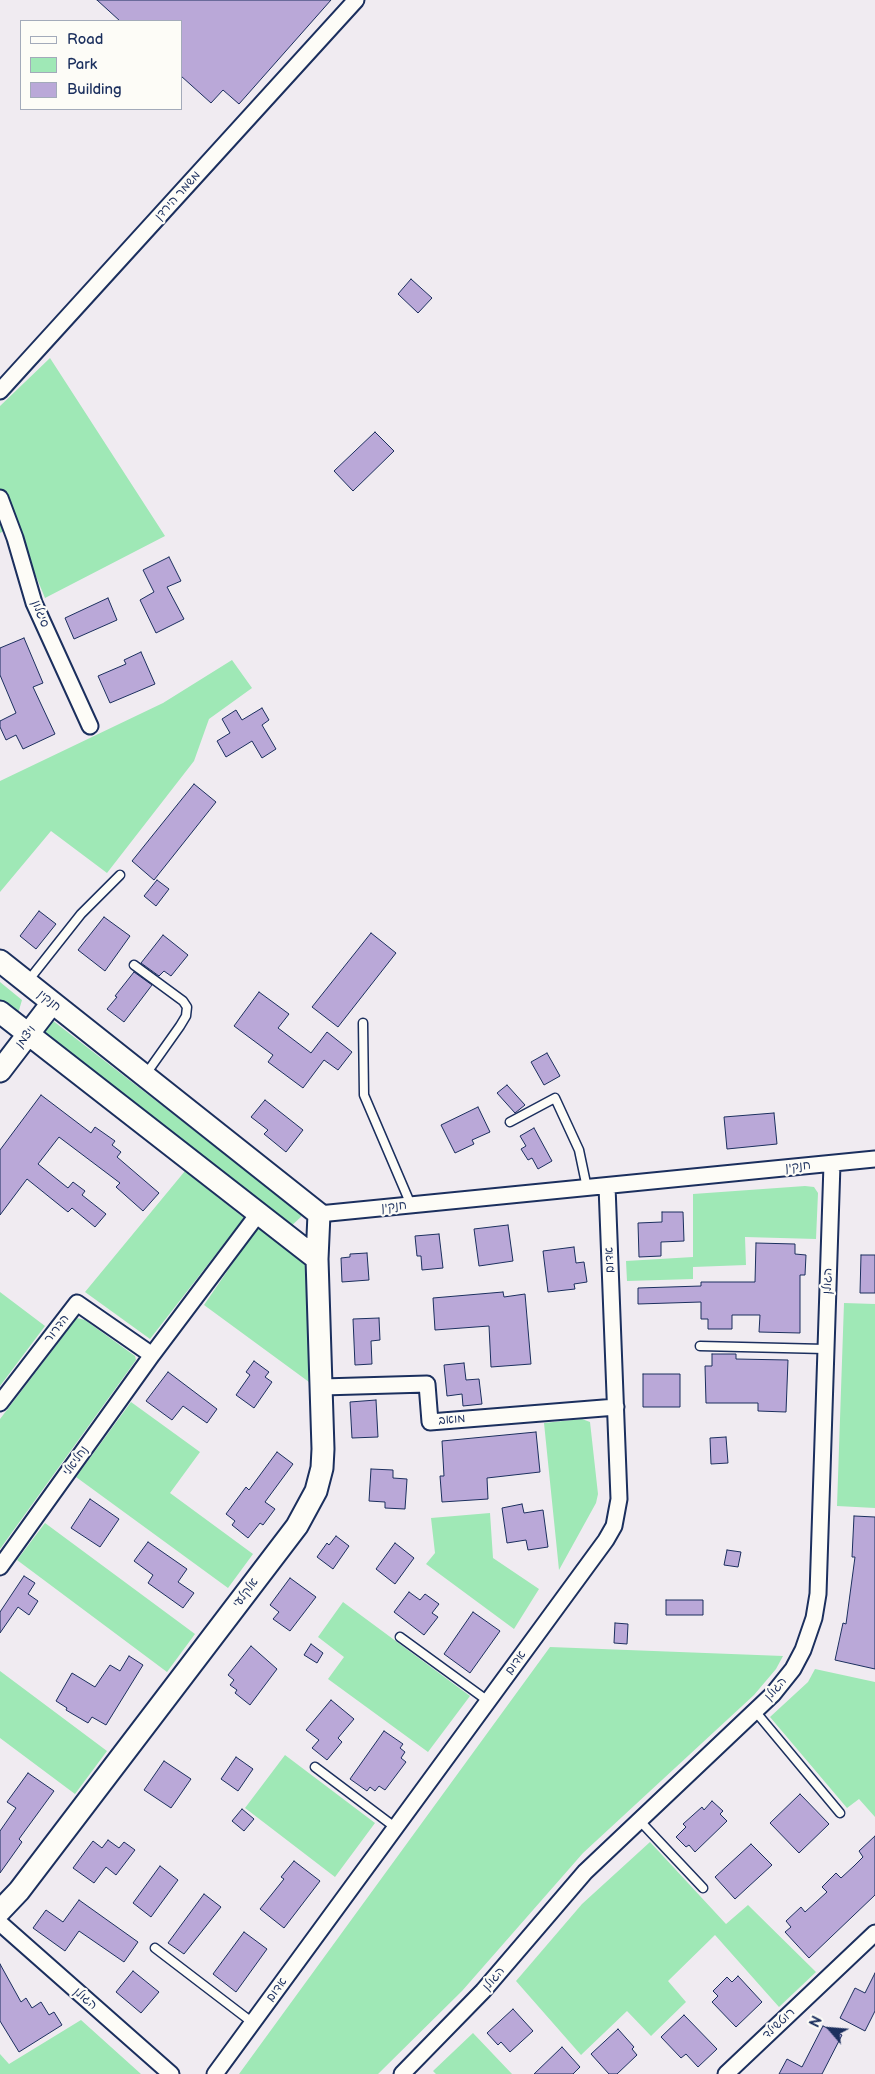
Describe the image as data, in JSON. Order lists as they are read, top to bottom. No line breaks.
{"streets":{"street":["משמר הירדן","סיגלון","חנקין","ויצמן","אדום","הגולן","הדרור","מואב","נחליאלי","אלקלעי","רוטשילד"]},"crossings":[["חנקין","ויצמן"],["חנקין","אדום"],["חנקין","הגולן"],["חנקין","אלקלעי"],["אדום","מואב"],["הדרור","נחליאלי"],["מואב","אלקלעי"]],"legend":["Road","Park","Building"],"north":"top left"}
